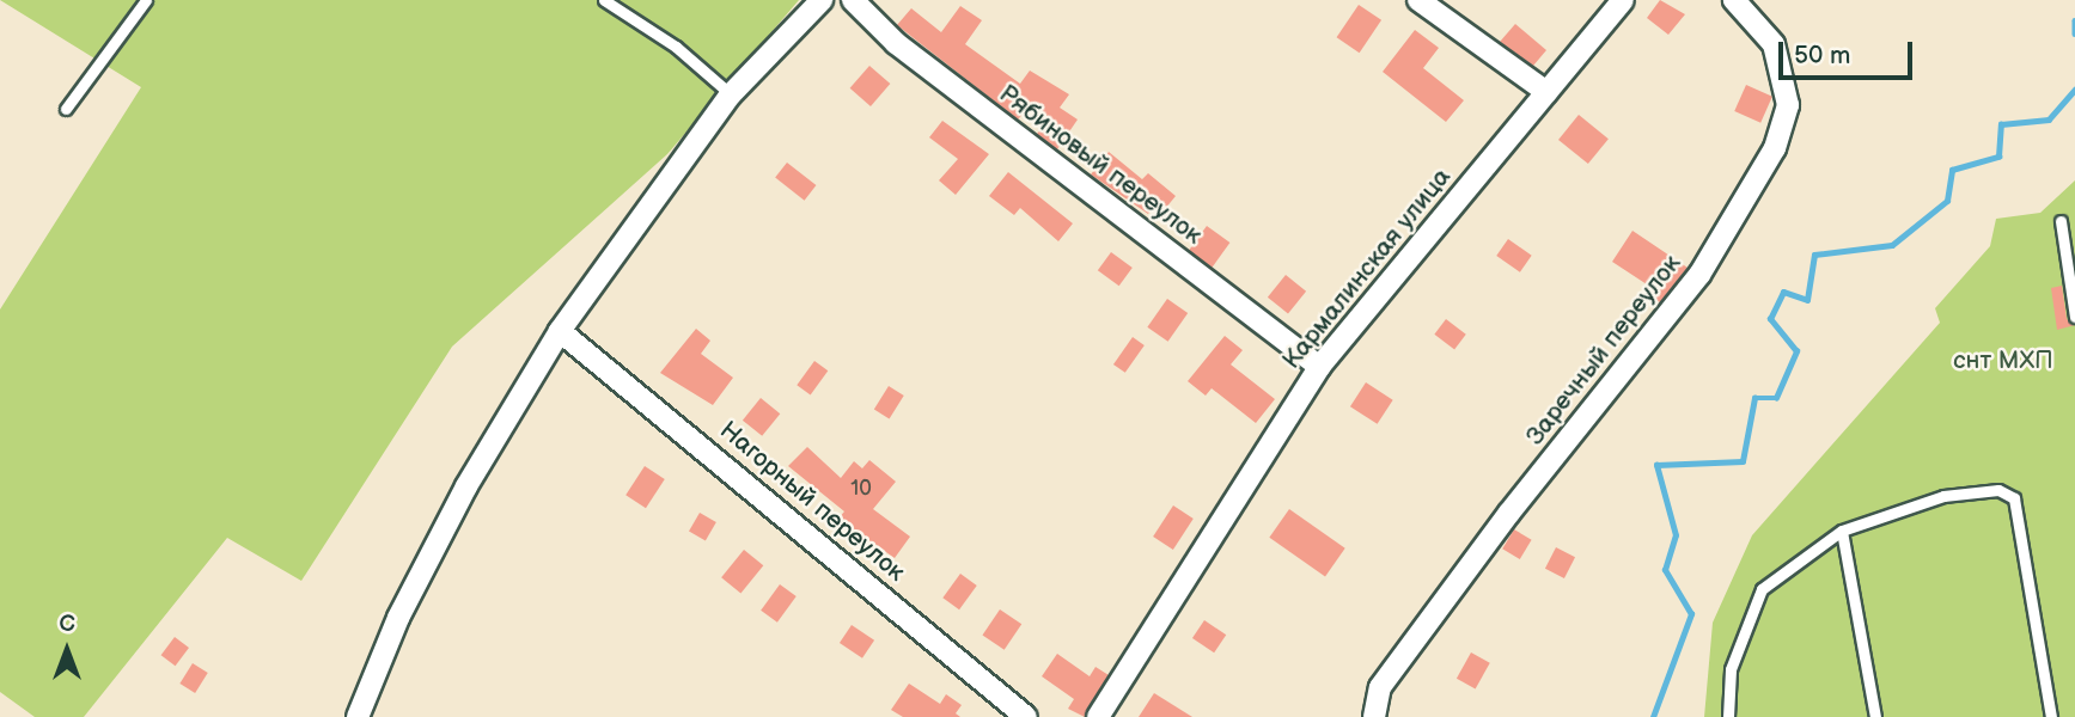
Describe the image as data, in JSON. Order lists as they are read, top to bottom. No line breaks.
{"streets":{"street":["Рябиновый переулок","Кармалинская улица","Заречный переулок","Нагорный переулок"]},"crossings":[["Рябиновый переулок","Кармалинская улица"]],"parks":["снт МХП"],"house_numbers":["10"],"scale_bar":"50 m","north":"top"}
